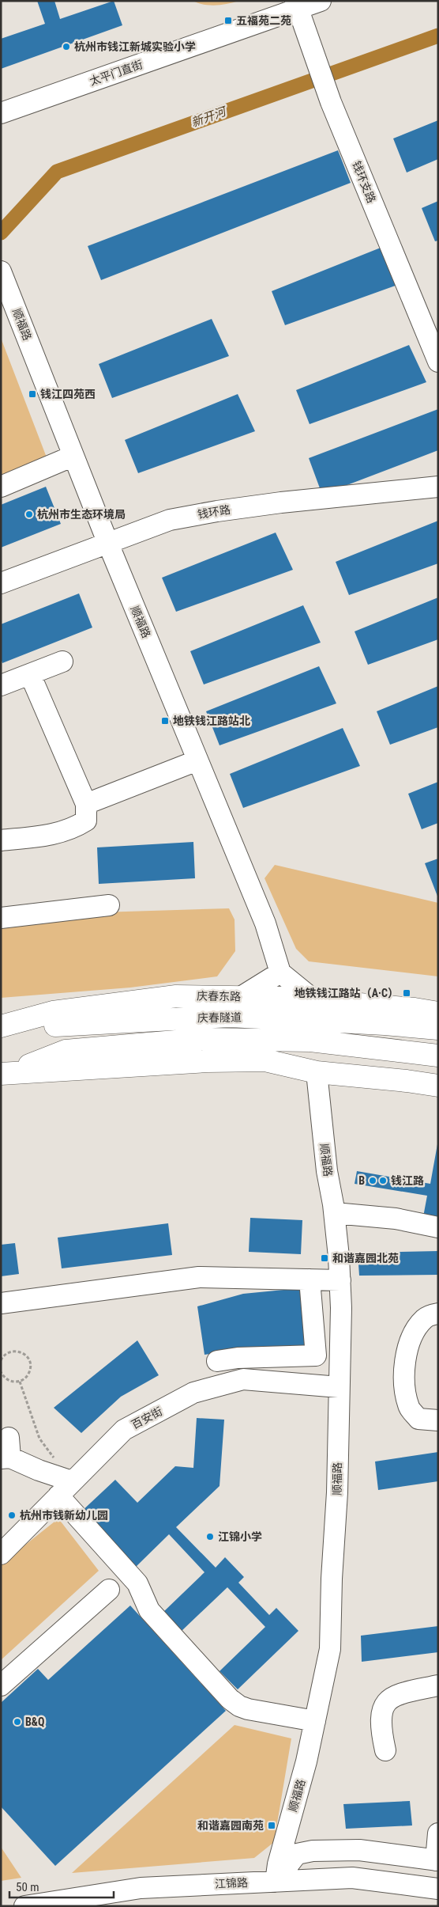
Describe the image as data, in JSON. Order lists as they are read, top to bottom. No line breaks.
{"streets":{"main road":["庆春东路","庆春隧道"],"street":["太平门直街","钱环支路","顺福路","钱环路","百安街","江锦路"]},"crossings":[["太平门直街","钱环支路"],["顺福路","钱环路"],["顺福路","百安街"],["顺福路","江锦路"]],"water":["新开河"],"places":{"transit":["五福苑二苑","钱江四苑西","地铁钱江路站北","地铁钱江路站（A·C）","和谐嘉园北苑","和谐嘉园南苑"],"other":["杭州市钱江新城实验小学","杭州市生态环境局","B","钱江路","杭州市钱新幼儿园","江锦小学","B&Q"]},"scale_bar":"50 m"}
